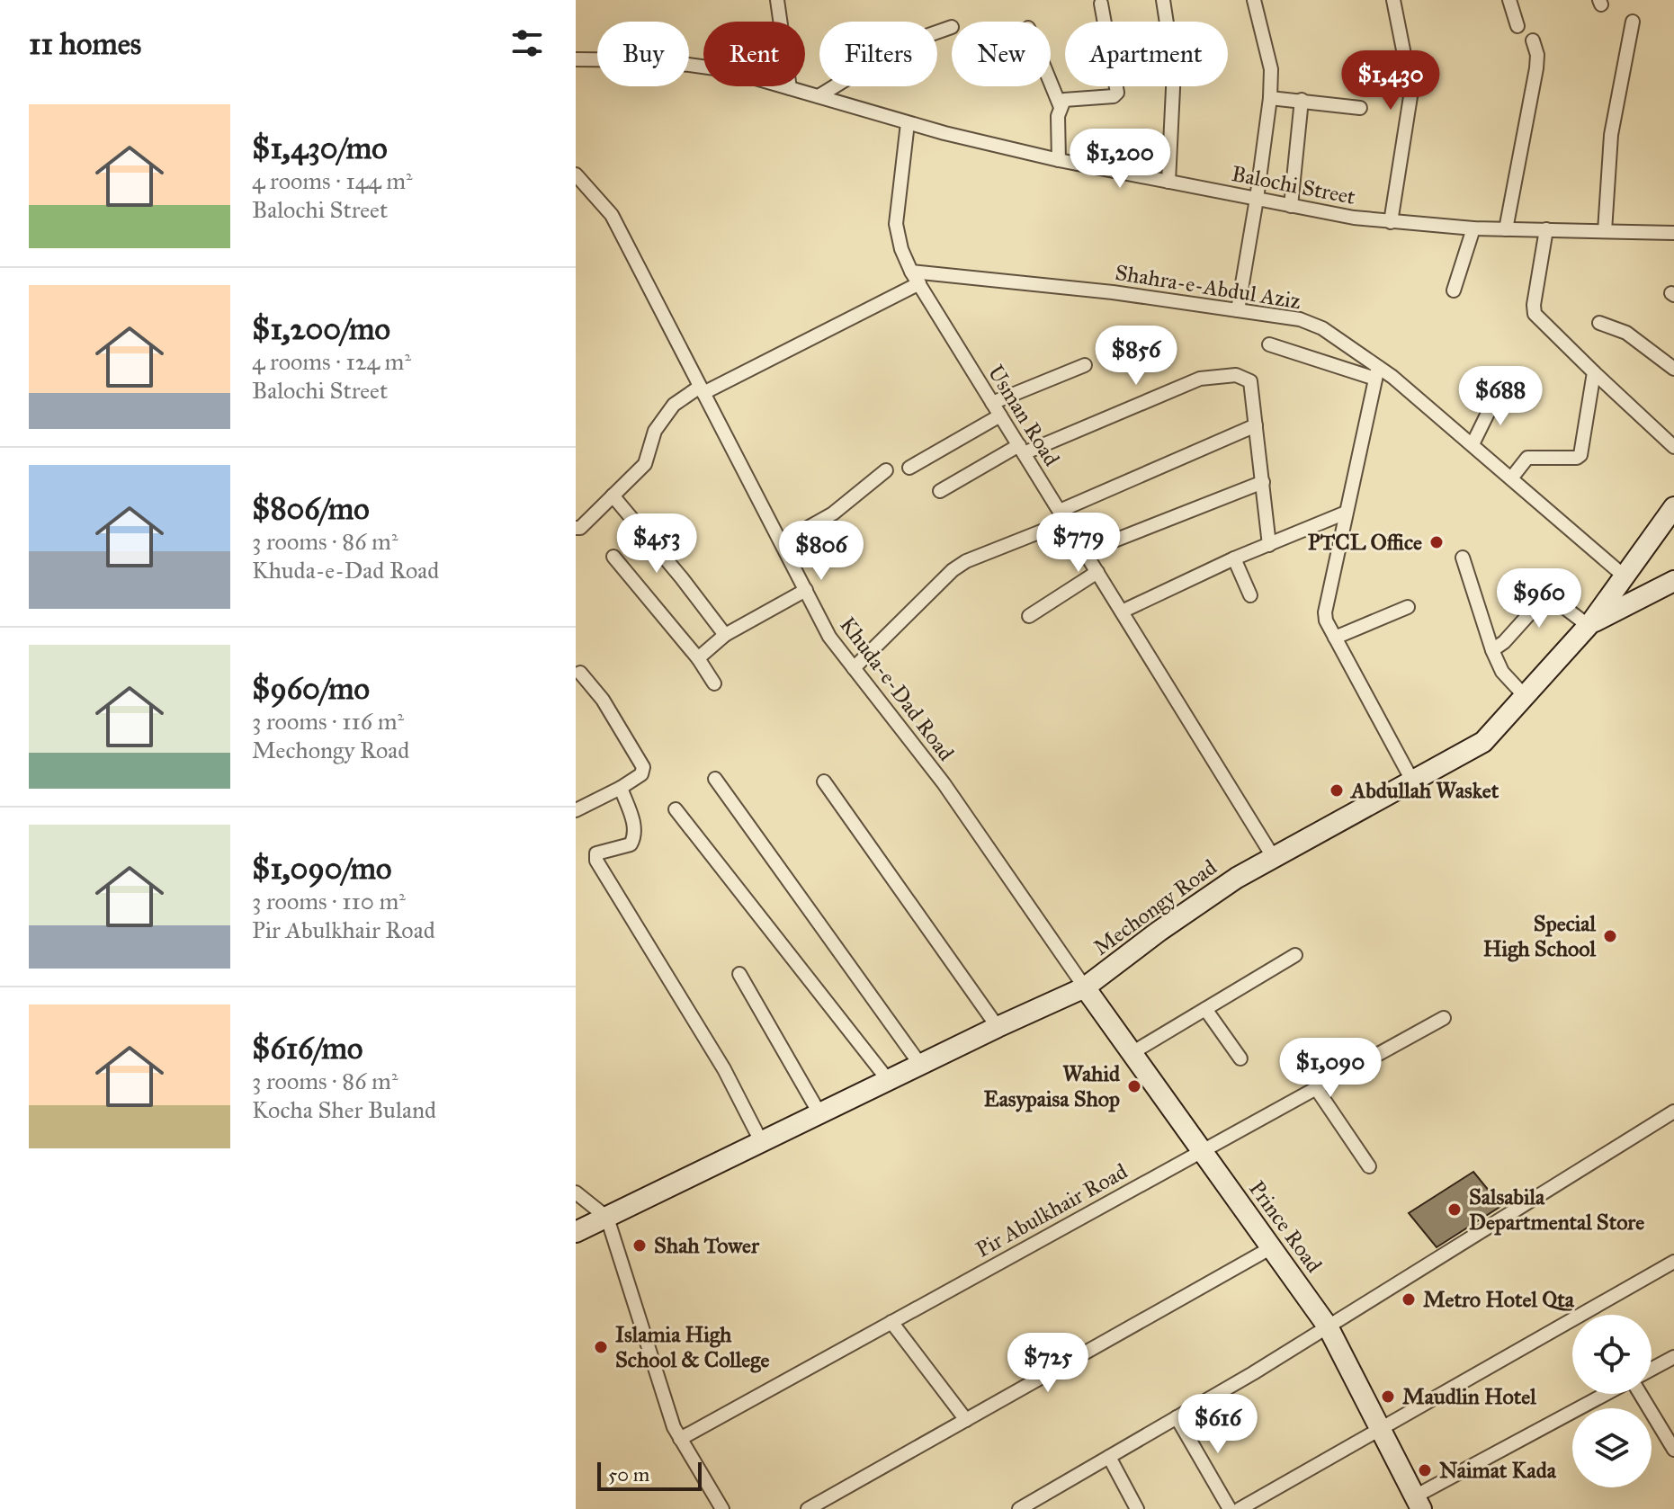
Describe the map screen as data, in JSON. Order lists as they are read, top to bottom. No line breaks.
{"streets":{"street":["Balochi Street","Shahra-e-Abdul Aziz","Usman Road","Khuda-e-Dad Road","Mechongy Road","Pir Abulkhair Road","Prince Road"]},"crossings":[["Balochi Street","Usman Road"],["Shahra-e-Abdul Aziz","Usman Road"],["Shahra-e-Abdul Aziz","Mechongy Road"],["Usman Road","Mechongy Road"],["Khuda-e-Dad Road","Mechongy Road"],["Khuda-e-Dad Road","Prince Road"],["Mechongy Road","Prince Road"],["Pir Abulkhair Road","Prince Road"]],"places":["PTCL Office","Abdullah Wasket","Special High School","Wahid Easypaisa Shop","Salsabila Departmental Store","Shah Tower","Metro Hotel Qta","Islamia High School & College","Maudlin Hotel","Naimat Kada"],"scale_bar":"50 m","page":{"heading":"11 homes","chip":["Buy","Rent","Filters","New","Apartment"],"price":["$1,430","$1,200","$856","$688","$779","$453","$806","$960","$1,090","$725","$616"],"list":[{"name":"$1,430/mo","note":"4 rooms · 144 m² · Balochi Street"},{"name":"$1,200/mo","note":"4 rooms · 124 m² · Balochi Street"},{"name":"$806/mo","note":"3 rooms · 86 m² · Khuda-e-Dad Road"},{"name":"$960/mo","note":"3 rooms · 116 m² · Mechongy Road"},{"name":"$1,090/mo","note":"3 rooms · 110 m² · Pir Abulkhair Road"},{"name":"$616/mo","note":"3 rooms · 86 m² · Kocha Sher Buland"}],"scale":"50 m"}}
